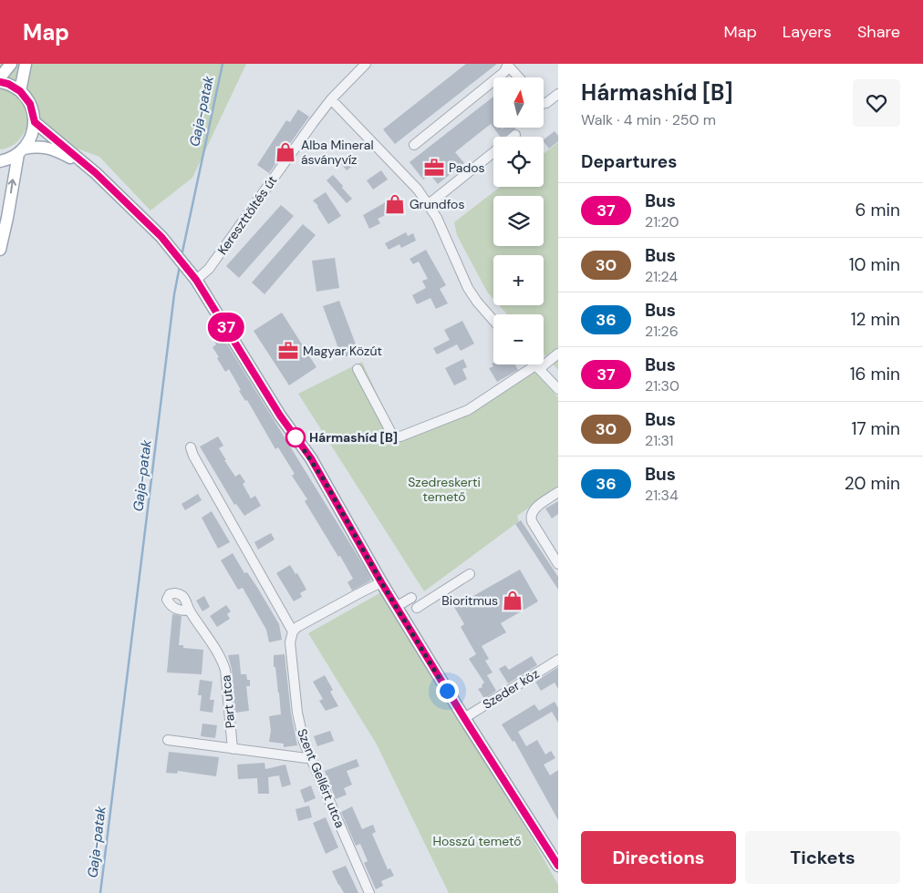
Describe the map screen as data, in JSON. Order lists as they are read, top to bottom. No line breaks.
{"streets":{"street":["Kereszttöltés út","Szeder köz","Part utca","Szent Gellért utca"]},"crossings":[["Part utca","Szent Gellért utca"]],"water":["Gaja-patak"],"parks":["Szedreskerti temető","Hosszú temető"],"places":{"shop":["Alba Mineral ásványvíz","Grundfos","Bioritmus"],"office":["Pados","Magyar Közút"],"other":["Hármashíd [B]"]},"lines":["bus line 37"],"north":"top","page":{"header":"Map","nav":["Map","Layers","Share"],"on_map":"37","heading":[["Hármashíd [B]","Walk · 4 min · 250 m"],"Departures"],"map_buttons":["+","−"],"list":[{"mark":"37","name":"Bus","note":"21:20","value":"6 min"},{"mark":"30","name":"Bus","note":"21:24","value":"10 min"},{"mark":"36","name":"Bus","note":"21:26","value":"12 min"},{"mark":"37","name":"Bus","note":"21:30","value":"16 min"},{"mark":"30","name":"Bus","note":"21:31","value":"17 min"},{"mark":"36","name":"Bus","note":"21:34","value":"20 min"}],"buttons":["Directions","Tickets"]}}
